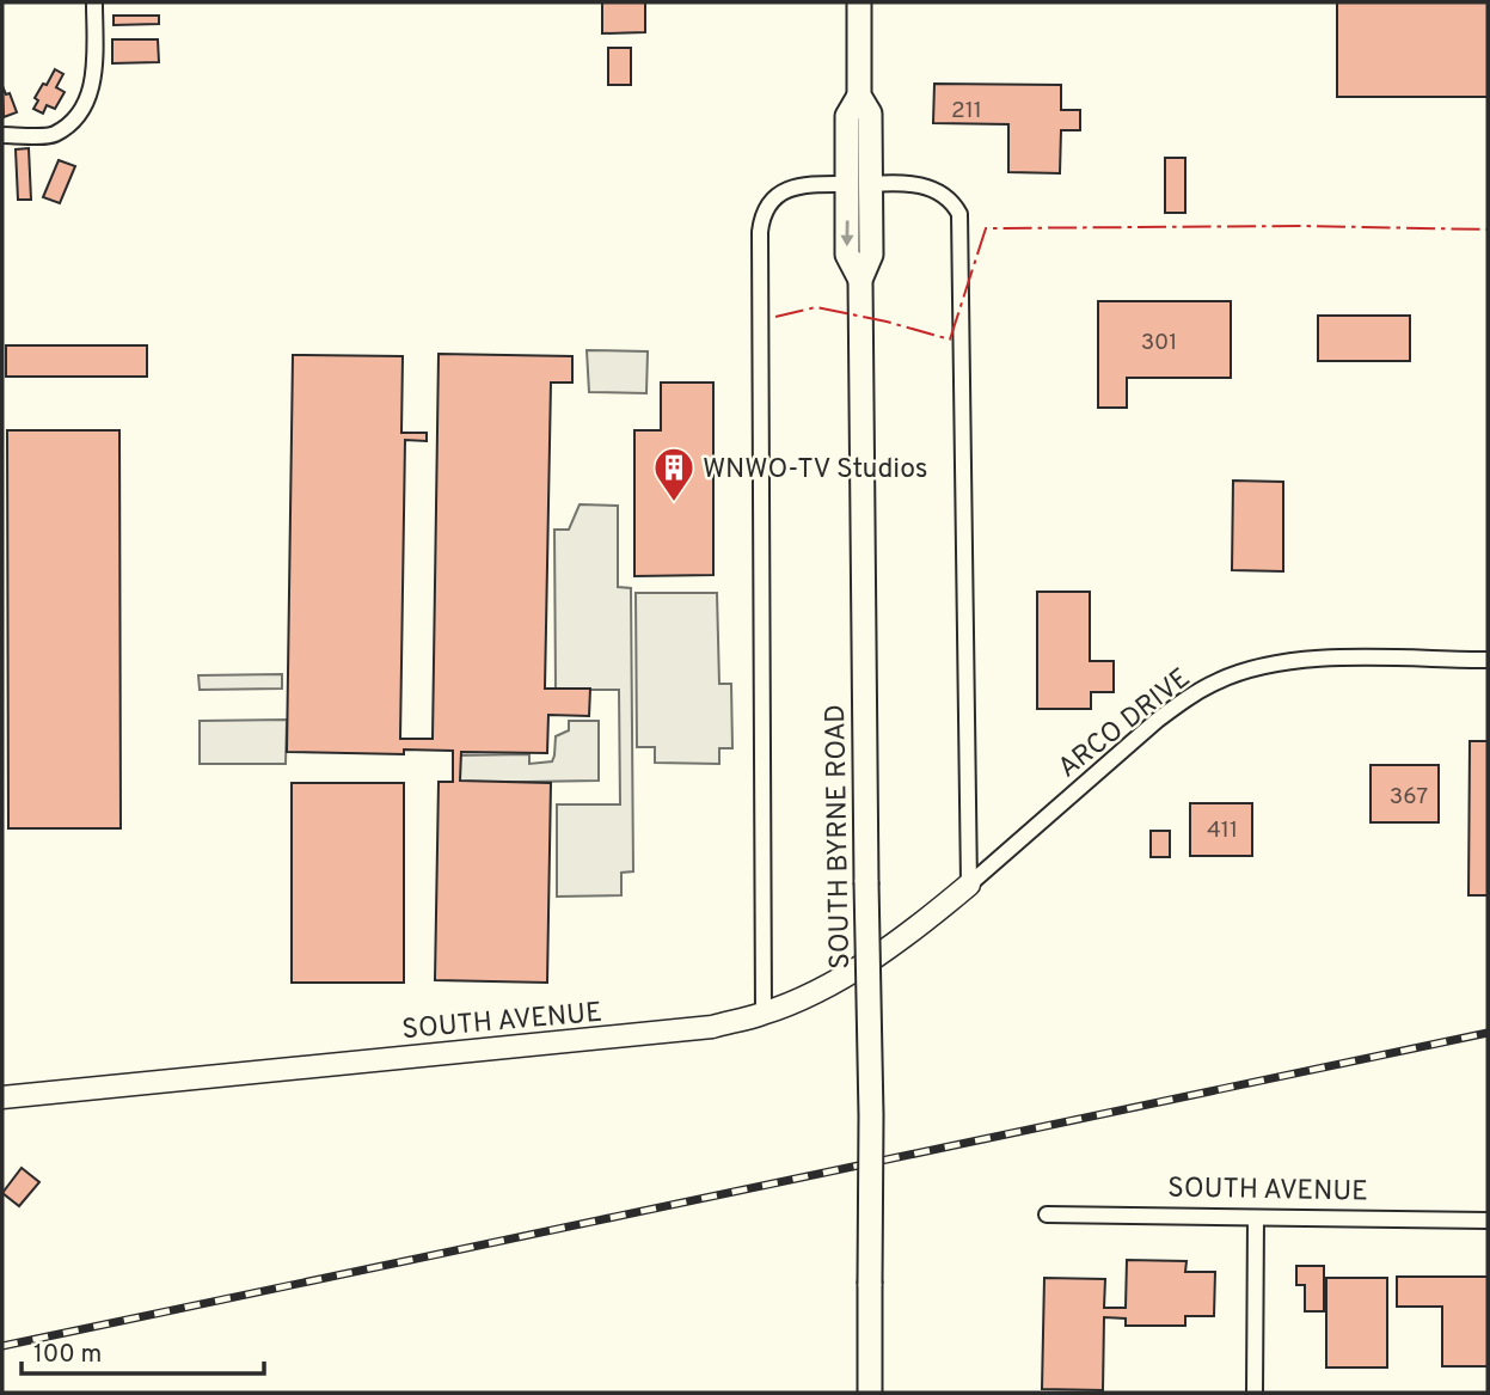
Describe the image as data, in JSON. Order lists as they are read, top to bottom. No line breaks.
{"streets":{"main road":["SOUTH BYRNE ROAD"],"street":["ARCO DRIVE","SOUTH AVENUE"]},"crossings":[["ARCO DRIVE","SOUTH AVENUE"]],"places":{"building":["WNWO-TV Studios"]},"house_numbers":["211","301","367","411"],"scale_bar":"100 m"}
